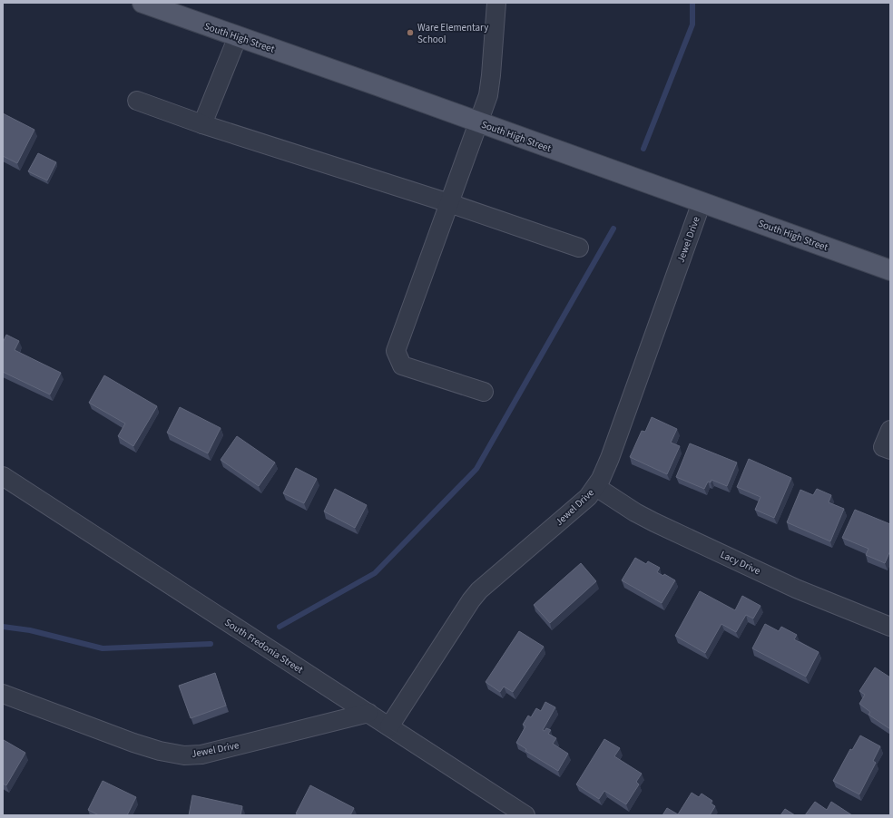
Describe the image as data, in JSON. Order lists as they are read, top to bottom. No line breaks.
{"streets":{"main road":["South High Street"],"street":["Jewel Drive","Lacy Drive","South Fredonia Street"]},"crossings":[["South High Street","Jewel Drive"],["Jewel Drive","Lacy Drive"],["Jewel Drive","South Fredonia Street"]],"places":["Ware Elementary School"]}
